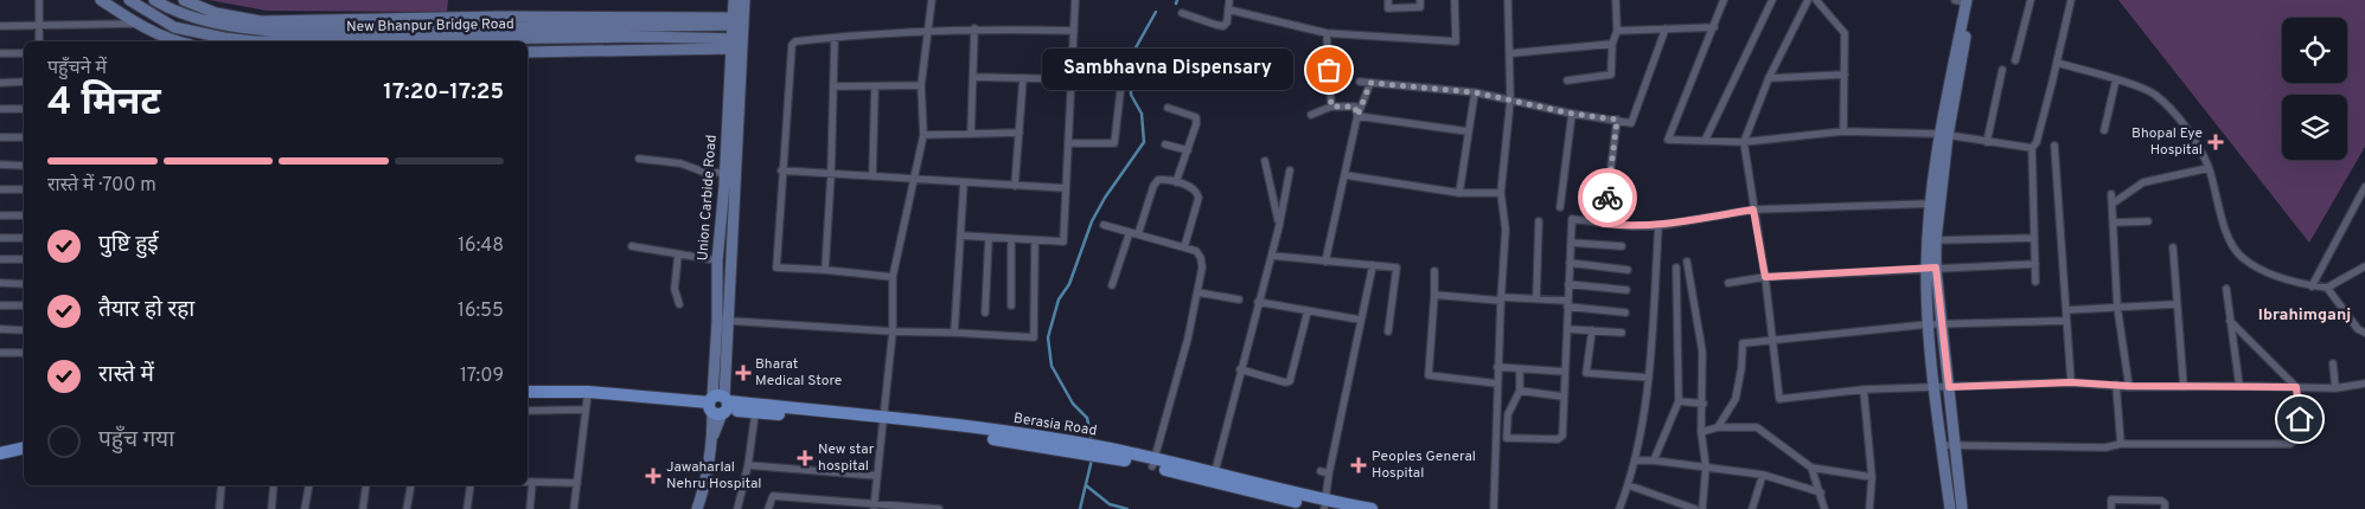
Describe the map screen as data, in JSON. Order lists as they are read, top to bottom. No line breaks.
{"streets":{"main road":["Berasia Road"],"street":["New Bhanpur Bridge Road","Union Carbide Road"]},"crossings":[["New Bhanpur Bridge Road","Union Carbide Road"],["Union Carbide Road","Berasia Road"]],"districts":["Ibrahimganj"],"places":{"other":["Sambhavna Dispensary"],"health":["Bhopal Eye Hospital","Bharat Medical Store","New star hospital","Peoples General Hospital","Jawaharlal Nehru Hospital"]},"page":{"heading":["4 मिनट","पहुँचने में","17:20–17:25"],"bubble":"Sambhavna Dispensary","bar":"रास्ते में · 700 m","list":[["पुष्टि हुई","16:48"],["तैयार हो रहा","16:55"],["रास्ते में","17:09"],"पहुँच गया"]}}
